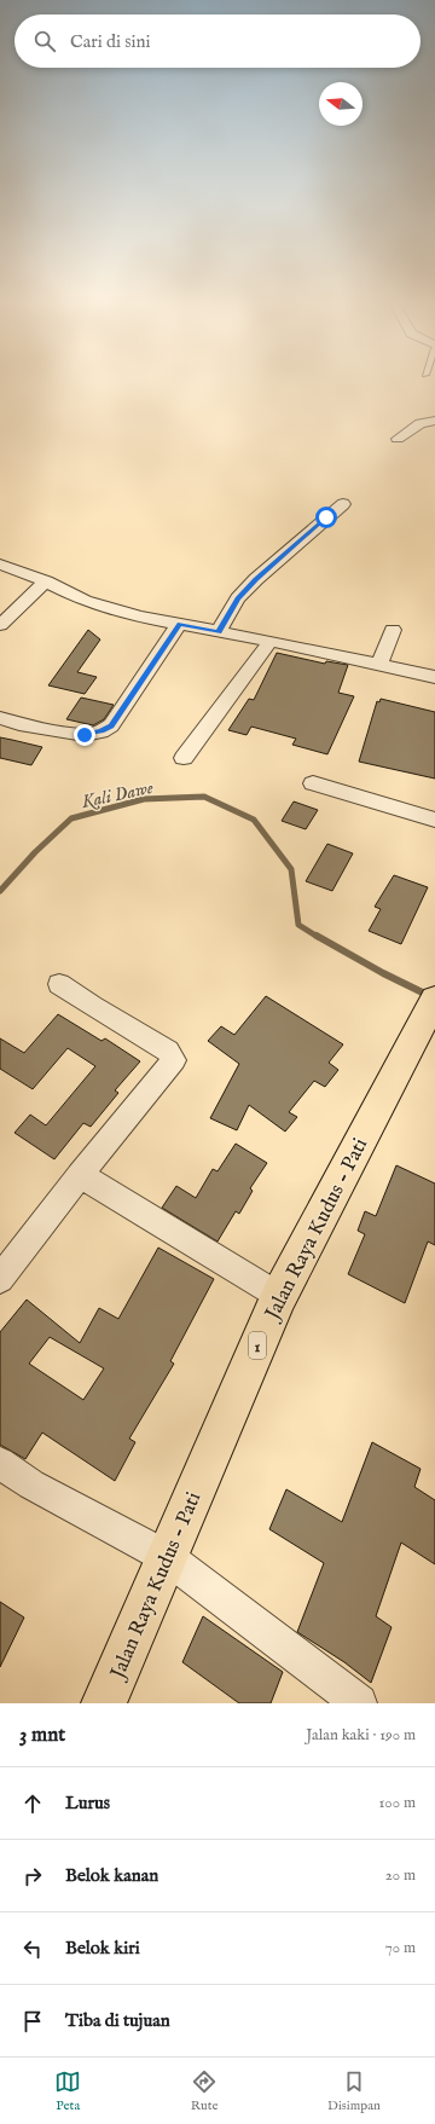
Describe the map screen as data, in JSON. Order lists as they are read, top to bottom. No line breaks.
{"streets":{"highway":["Jalan Raya Kudus - Pati","1"]},"water":["Kali Dawe"],"north":"left","page":{"search":"Cari di sini","heading":["3 mnt","Jalan kaki · 190 m"],"list":[["Lurus","100 m"],["Belok kanan","20 m"],["Belok kiri","70 m"],"Tiba di tujuan"],"nav":["Peta","Rute","Disimpan"]}}
